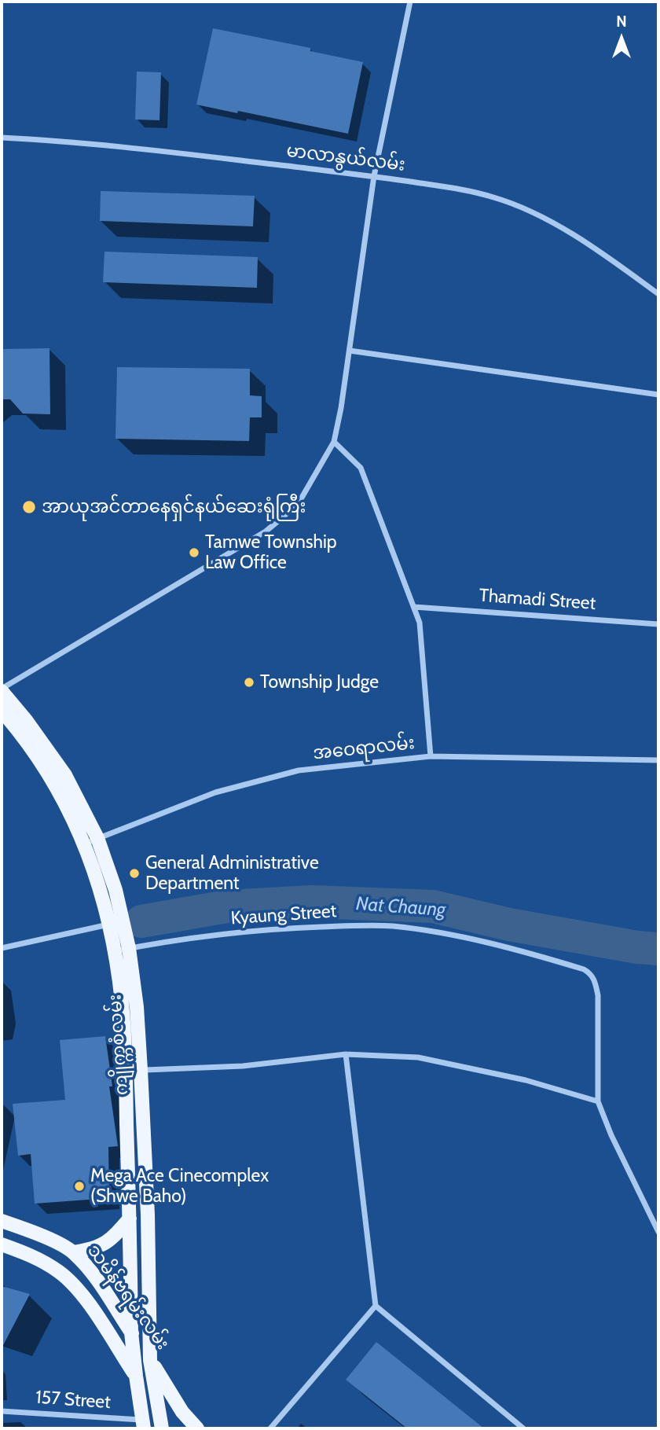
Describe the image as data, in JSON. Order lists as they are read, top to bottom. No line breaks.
{"streets":{"main road":["ကျိုက္ကစံလမ်း","သမိန်ဗရမ်းလမ်း"],"street":["မာလာနွယ်လမ်း","Thamadi Street","အဝေရာလမ်း","Kyaung Street","157 Street"]},"crossings":[["အဝေရာလမ်း","ကျိုက္ကစံလမ်း"],["Kyaung Street","ကျိုက္ကစံလမ်း"],["ကျိုက္ကစံလမ်း","သမိန်ဗရမ်းလမ်း"],["ကျိုက္ကစံလမ်း","157 Street"]],"water":["Nat Chaung"],"places":["အာယုအင်တာနေရှင်နယ်ဆေးရုံကြီး","Tamwe Township Law Office","Township Judge","General Administrative Department","Mega Ace Cinecomplex (Shwe Baho)"],"north":"top"}
